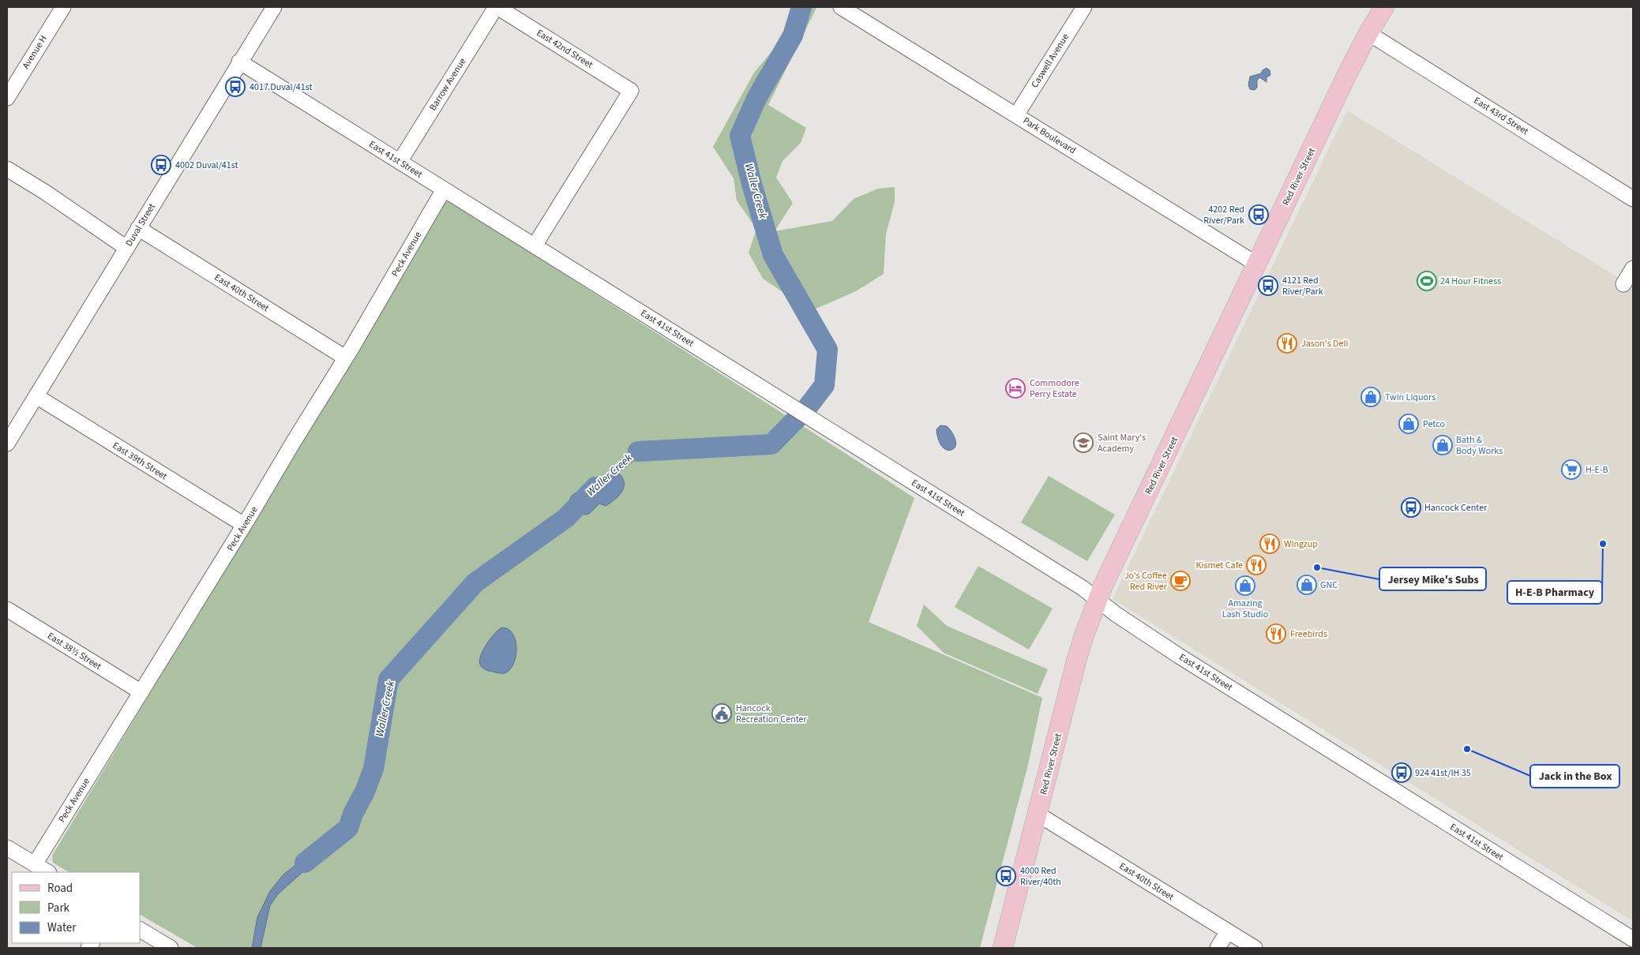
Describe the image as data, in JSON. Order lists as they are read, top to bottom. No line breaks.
{"streets":{"main road":["Red River Street"],"street":["East 42nd Street","Avenue H","Caswell Avenue","Barrow Avenue","East 43rd Street","Park Boulevard","East 41st Street","Duval Street","Peck Avenue","East 40th Street","East 39th Street","East 38½ Street"]},"crossings":[["East 42nd Street","Barrow Avenue"],["East 42nd Street","East 41st Street"],["Caswell Avenue","Park Boulevard"],["Barrow Avenue","East 41st Street"],["East 43rd Street","Red River Street"],["Park Boulevard","Red River Street"],["East 41st Street","Red River Street"],["East 41st Street","Duval Street"],["East 41st Street","Peck Avenue"],["Red River Street","East 40th Street"],["Duval Street","East 40th Street"],["Duval Street","East 39th Street"],["Peck Avenue","East 40th Street"],["Peck Avenue","East 39th Street"],["Peck Avenue","East 38½ Street"]],"water":["Waller Creek"],"places":{"bus stop":["4017 Duval/41st","4002 Duval/41st","4202 Red River/Park","4121 Red River/Park","Hancock Center","924 41st/IH 35","4000 Red River/40th"],"sports":["24 Hour Fitness"],"restaurant":["Jason's Deli","Wingzup","Kismet Cafe","Freebirds"],"hotel":["Commodore Perry Estate"],"shop":["Twin Liquors","Petco","Bath & Body Works","GNC","Amazing Lash Studio"],"school or university":["Saint Mary's Academy"],"supermarket":["H-E-B"],"other":["H-E-B Pharmacy","Jersey Mike's Subs","Jack in the Box"],"cafe":["Jo's Coffee Red River"],"public building":["Hancock Recreation Center"]},"legend":["Road","Park","Water"]}
